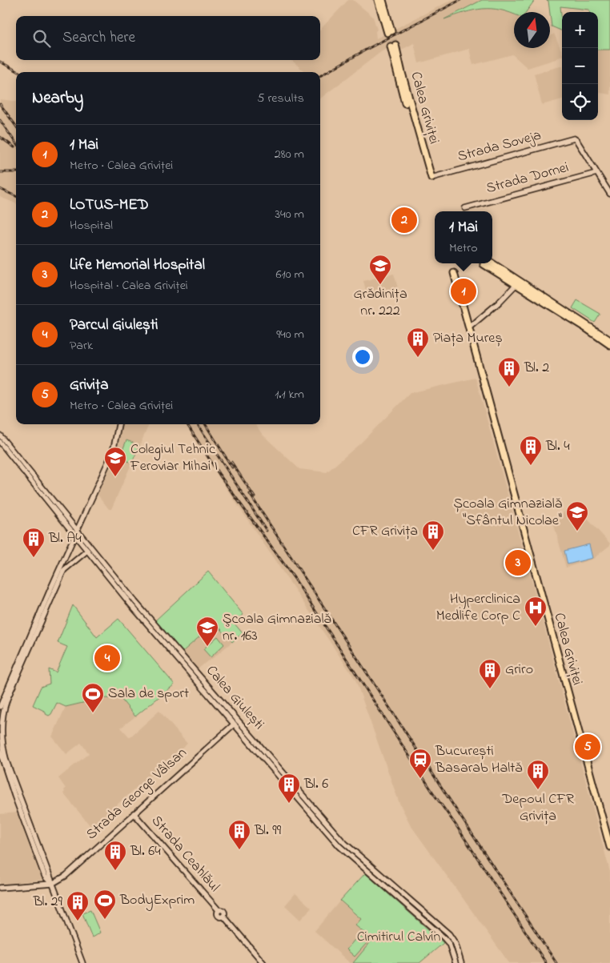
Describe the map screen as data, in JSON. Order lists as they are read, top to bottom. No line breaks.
{"streets":{"main road":["Calea Griviței"],"street":["Strada Soveja","Strada Dornei","Calea Giulești","Strada George Vâlsan","Strada Ceahlăul"]},"crossings":[["Calea Griviței","Strada Soveja"],["Strada Soveja","Strada Dornei"],["Calea Giulești","Strada George Vâlsan"],["Strada George Vâlsan","Strada Ceahlăul"]],"parks":["Cimitirul Calvin"],"places":{"school or university":["Grădinița nr. 222","Colegiul Tehnic Feroviar Mihai I","Școala Gimnazială \"Sfântul Nicolae\"","Şcoala Gimnazială nr. 163"],"building":["Piața Mureș","Bl. 2","Bl. 4","CFR Grivița","Bl. A4","Griro","Depoul CFR Grivița","Bl. 6","Bl. 99","Bl. 64","Bl. 29"],"hospital":["Hyperclinica Medlife Corp C"],"sports":["Sala de sport","BodyExprim"],"station":["București Basarab Haltă"]},"north":"top","page":{"map_buttons":["+","−"],"search":"Search here","heading":["Nearby","5 results"],"list":[{"mark":"1","name":"1 Mai","note":"Metro · Calea Griviței","value":"280 m"},{"mark":"2","name":"LOTUS-MED","note":"Hospital","value":"340 m"},{"mark":"3","name":"Life Memorial Hospital","note":"Hospital · Calea Griviței","value":"610 m"},{"mark":"4","name":"Parcul Giulești","note":"Park","value":"940 m"},{"mark":"5","name":"Grivița","note":"Metro · Calea Griviței","value":"1.1 km"}],"pins":["2","1","3","4","5"],"popup":["1 Mai","Metro"]}}
